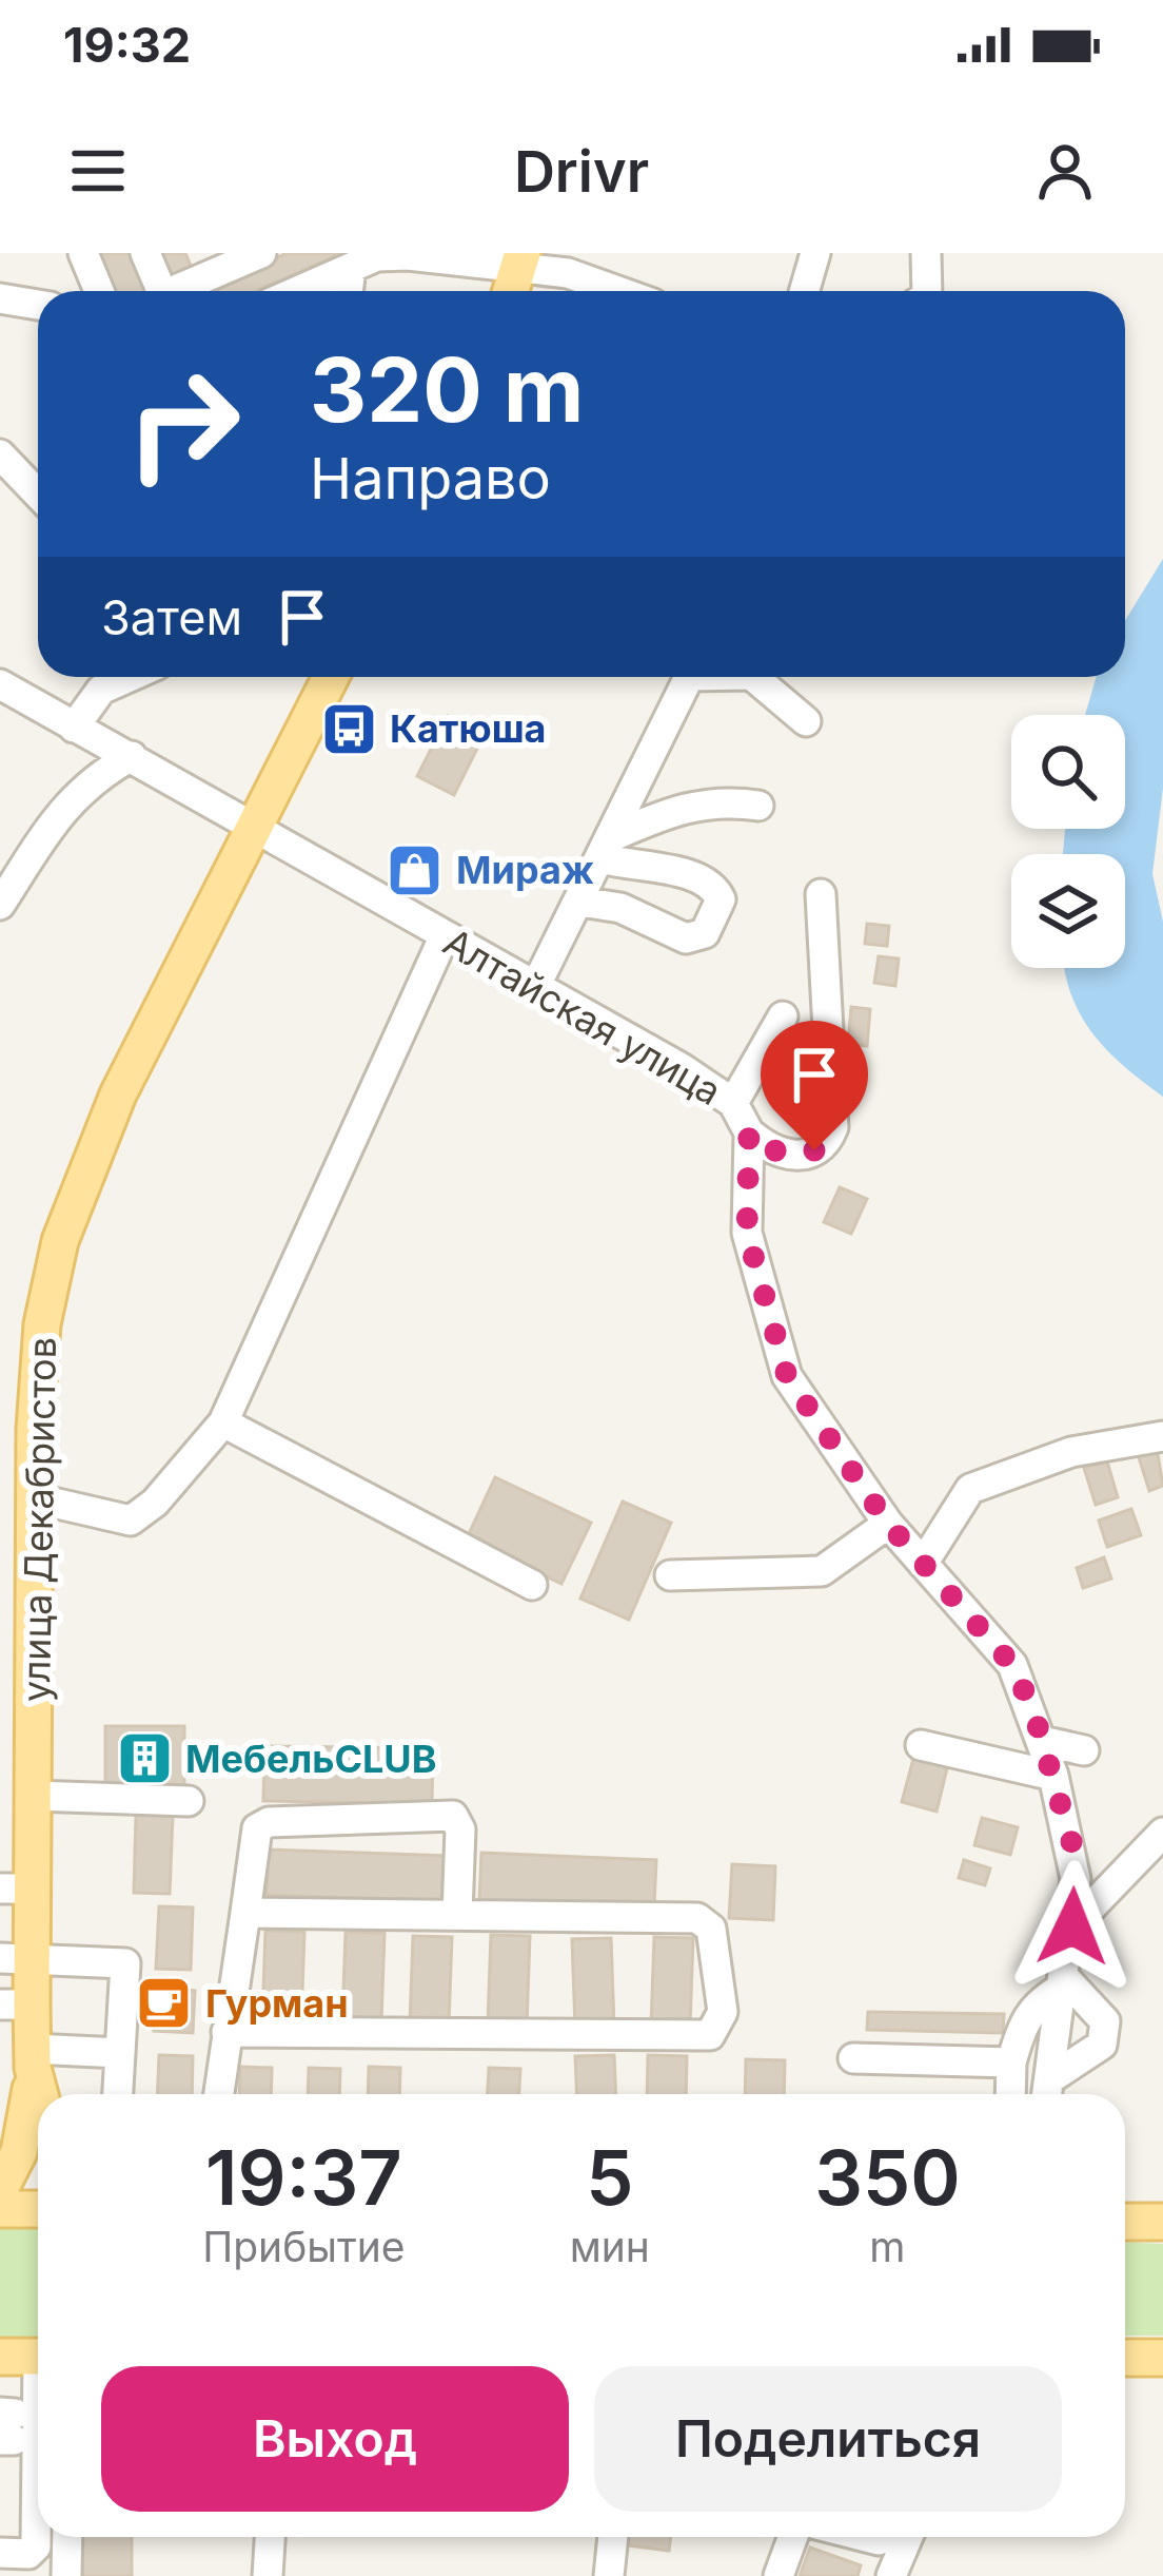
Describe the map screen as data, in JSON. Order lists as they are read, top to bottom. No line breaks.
{"streets":{"main road":["улица Декабристов"],"street":["Алтайская улица"]},"crossings":[["Алтайская улица","улица Декабристов"]],"places":{"bus stop":["Катюша"],"shop":["Мираж"],"building":["МебельCLUB"],"cafe":["Гурман"]},"page":{"status":"19:32","header":"Drivr","turn":["320 m","Направо"],"then":"Затем","eta":["19:37","Прибытие","5","мин","350","m"],"buttons":["Выход","Поделиться"]}}
